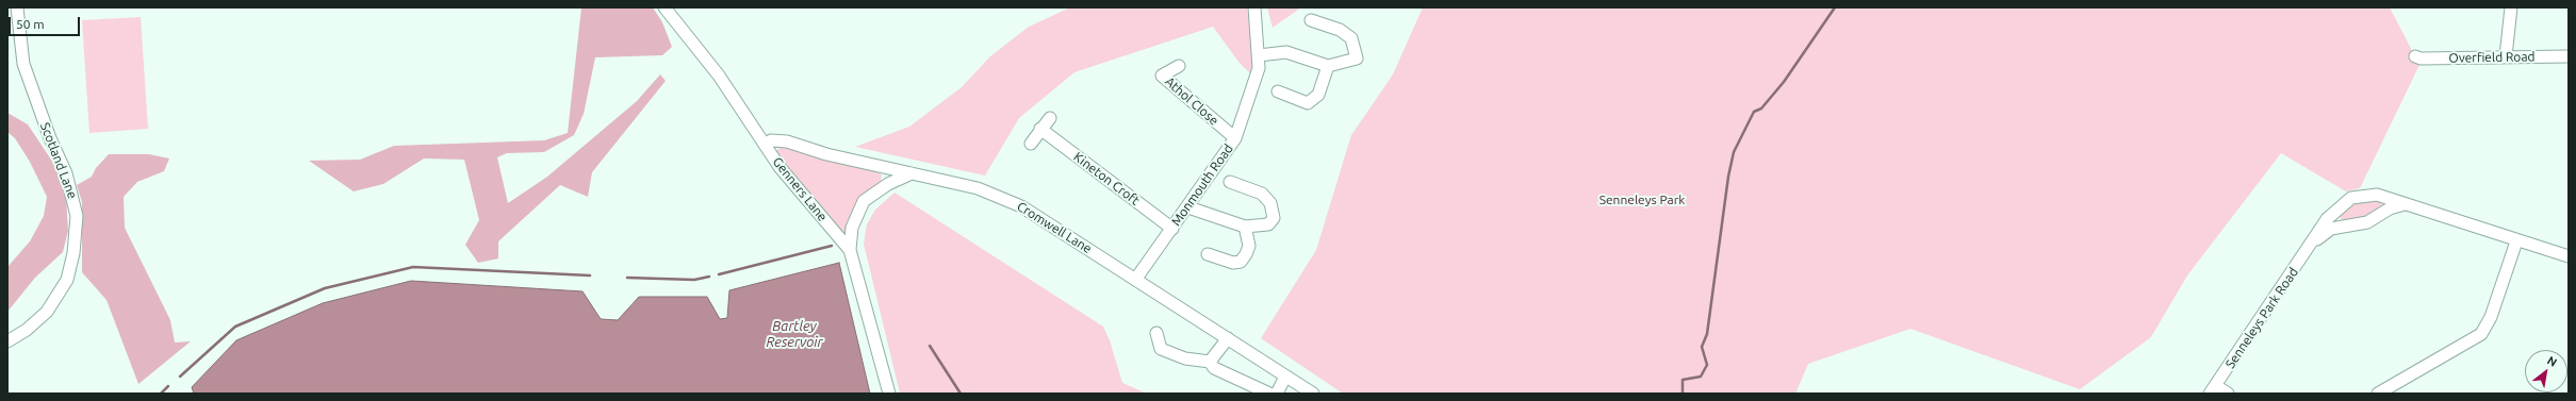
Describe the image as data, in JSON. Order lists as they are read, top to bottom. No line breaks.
{"streets":{"street":["Overfield Road","Athol Close","Scotland Lane","Kineton Croft","Monmouth Road","Genners Lane","Cromwell Lane","Senneleys Park Road"]},"crossings":[["Athol Close","Monmouth Road"],["Kineton Croft","Monmouth Road"],["Monmouth Road","Cromwell Lane"],["Genners Lane","Cromwell Lane"]],"water":["Bartley Reservoir"],"parks":["Senneleys Park"],"scale_bar":"50 m","north":"top right"}
